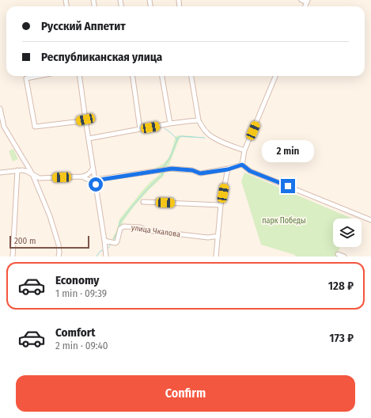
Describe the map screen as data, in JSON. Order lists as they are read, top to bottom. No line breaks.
{"streets":{"street":["улица Чкалова"]},"parks":["парк Победы"],"scale_bar":"200 m","page":{"banner":["Русский Аппетит","Республиканская улица"],"bubble":"2 min","scale":"200 m","list":[{"name":"Economy","note":"1 min · 09:39","value":"128 ₽"},{"name":"Comfort","note":"2 min · 09:40","value":"173 ₽"}],"buttons":"Confirm"}}
